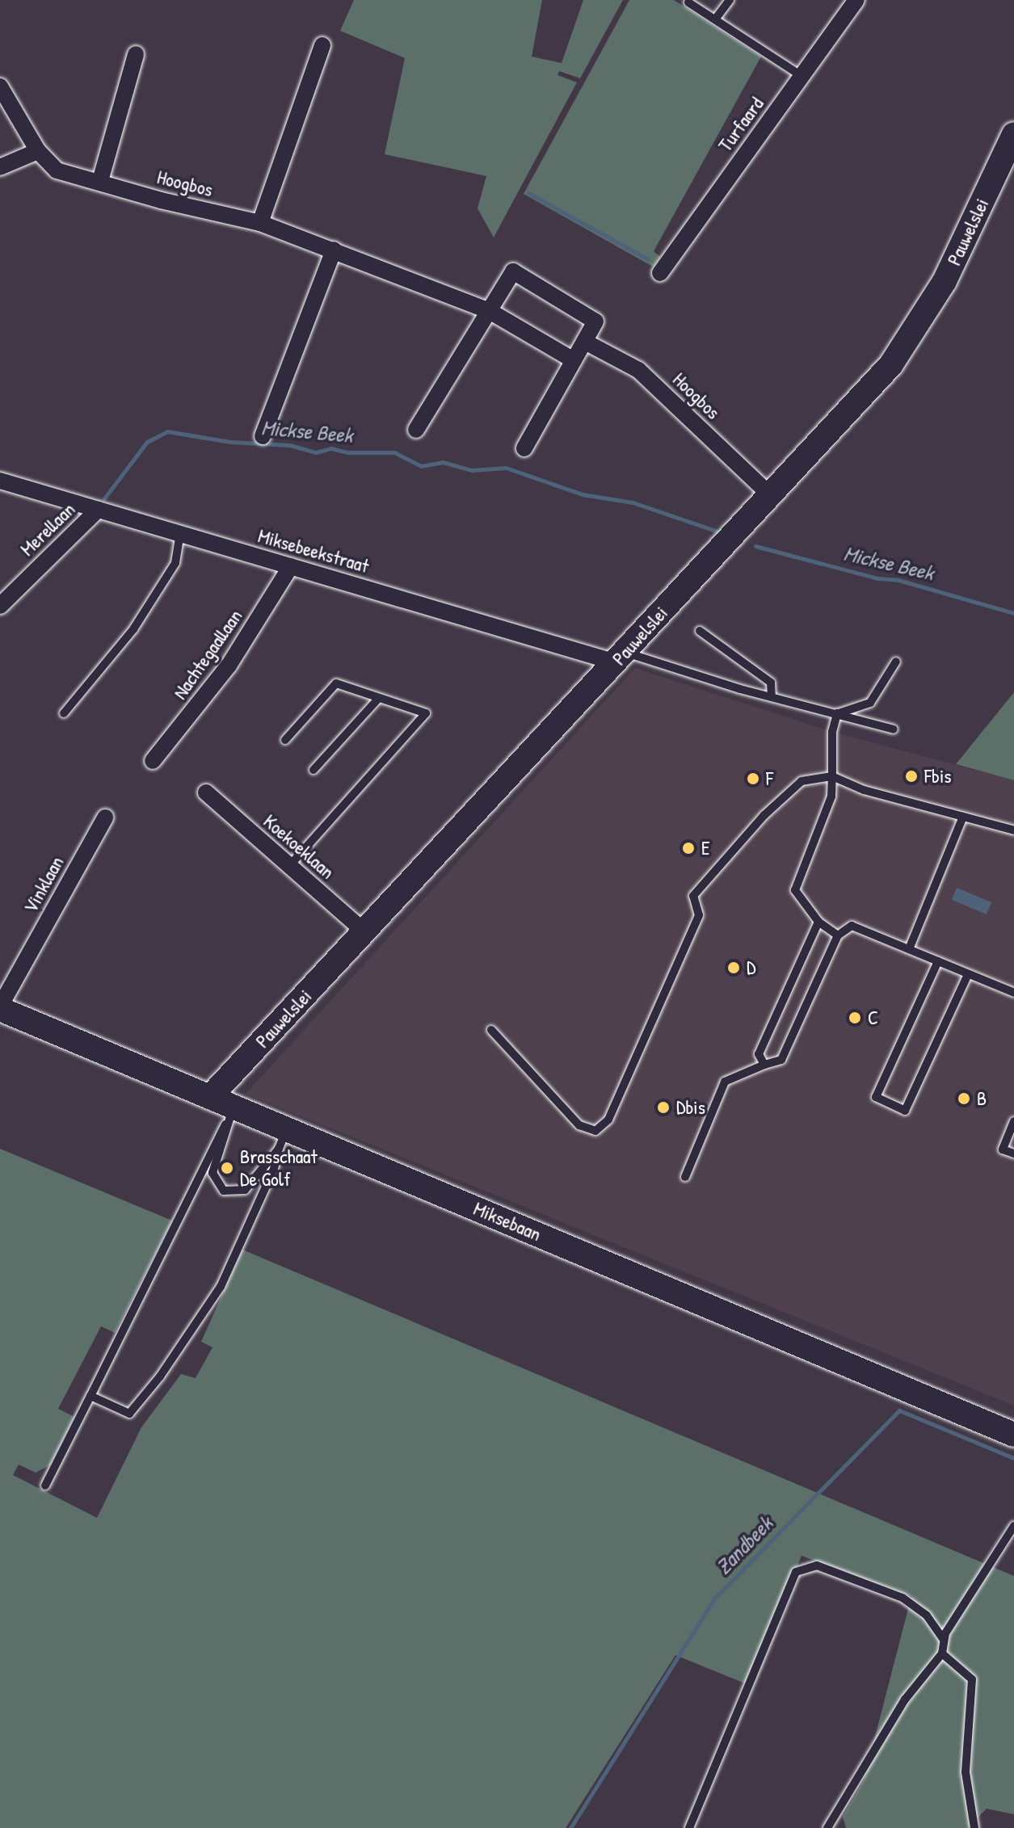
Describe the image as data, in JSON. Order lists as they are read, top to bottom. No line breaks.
{"streets":{"street":["Turfaard","Hoogbos","Pauwelslei","Merellaan","Miksebeekstraat","Nachtegaallaan","Koekoeklaan","Vinklaan","Miksebaan"]},"crossings":[["Hoogbos","Pauwelslei"],["Pauwelslei","Miksebeekstraat"],["Pauwelslei","Koekoeklaan"],["Pauwelslei","Miksebaan"],["Merellaan","Miksebeekstraat"],["Miksebeekstraat","Nachtegaallaan"],["Vinklaan","Miksebaan"]],"water":["Mickse Beek","Zandbeek"],"places":["Fbis","F","E","D","C","B","Dbis","Brasschaat De Golf"]}
